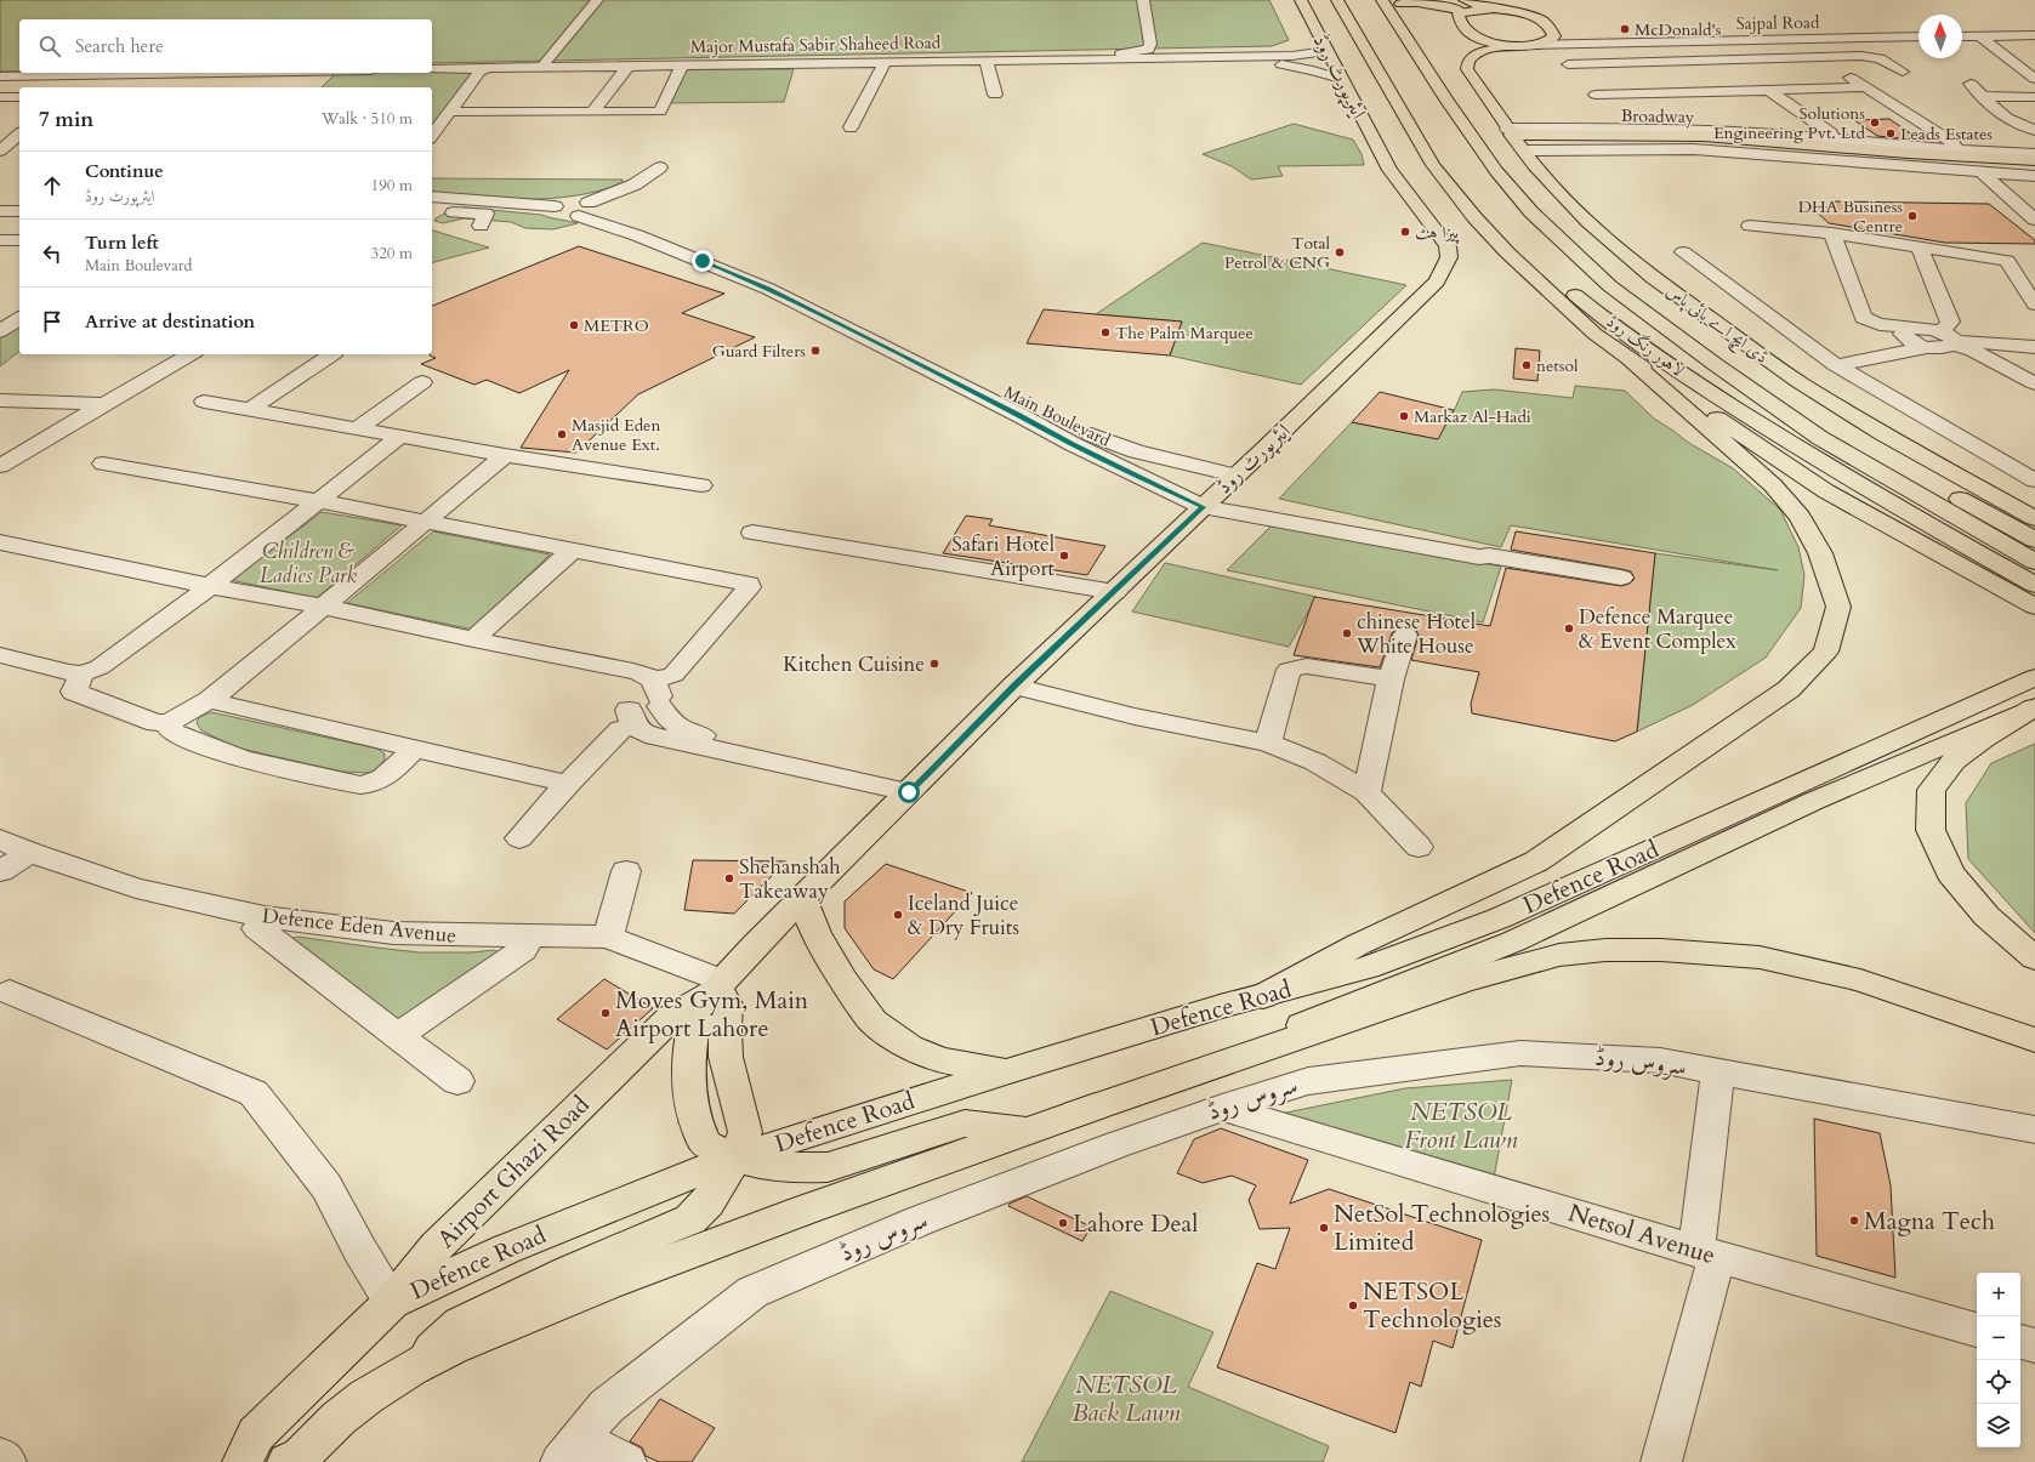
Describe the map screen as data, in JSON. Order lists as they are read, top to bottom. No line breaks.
{"streets":{"main road":["ایئرپورٹ روڈ","ڈی ایچ اے بائی پاس","لاہور رنگ روڈ","Defence Road","Airport Ghazi Road"],"street":["Sajpal Road","Major Mustafa Sabir Shaheed Road","Main Boulevard","Defence Eden Avenue","سروس روڈ","Netsol Avenue"]},"crossings":[["ایئرپورٹ روڈ","Main Boulevard"],["ایئرپورٹ روڈ","Defence Eden Avenue"],["ایئرپورٹ روڈ","Airport Ghazi Road"],["Defence Road","Airport Ghazi Road"],["Defence Eden Avenue","Airport Ghazi Road"],["سروس روڈ","Netsol Avenue"]],"parks":["Children & Ladies Park","NETSOL Front Lawn","NETSOL Back Lawn"],"places":["McDonald's","Solutions Engineering Pvt. Ltd","Leads Estates","DHA Business Centre","پیزا ہٹ","Total Petrol & CNG","METRO","The Palm Marquee","Guard Filters","netsol","Markaz Al-Hadi","Masjid Eden Avenue Ext.","Safari Hotel Airport","Defence Marquee & Event Complex","chinese Hotel White House","Kitchen Cuisine","Shehanshah Takeaway","Iceland Juice & Dry Fruits","Moves Gym, Main Airport Lahore","Magna Tech","Lahore Deal","NetSol Technologies Limited","NETSOL Technologies"],"north":"top","page":{"search":"Search here","heading":["7 min","Walk · 510 m"],"list":[["Continue","ایئرپورٹ روڈ","190 m"],["Turn left","Main Boulevard","320 m"],"Arrive at destination"],"map_buttons":["+","−"]}}
